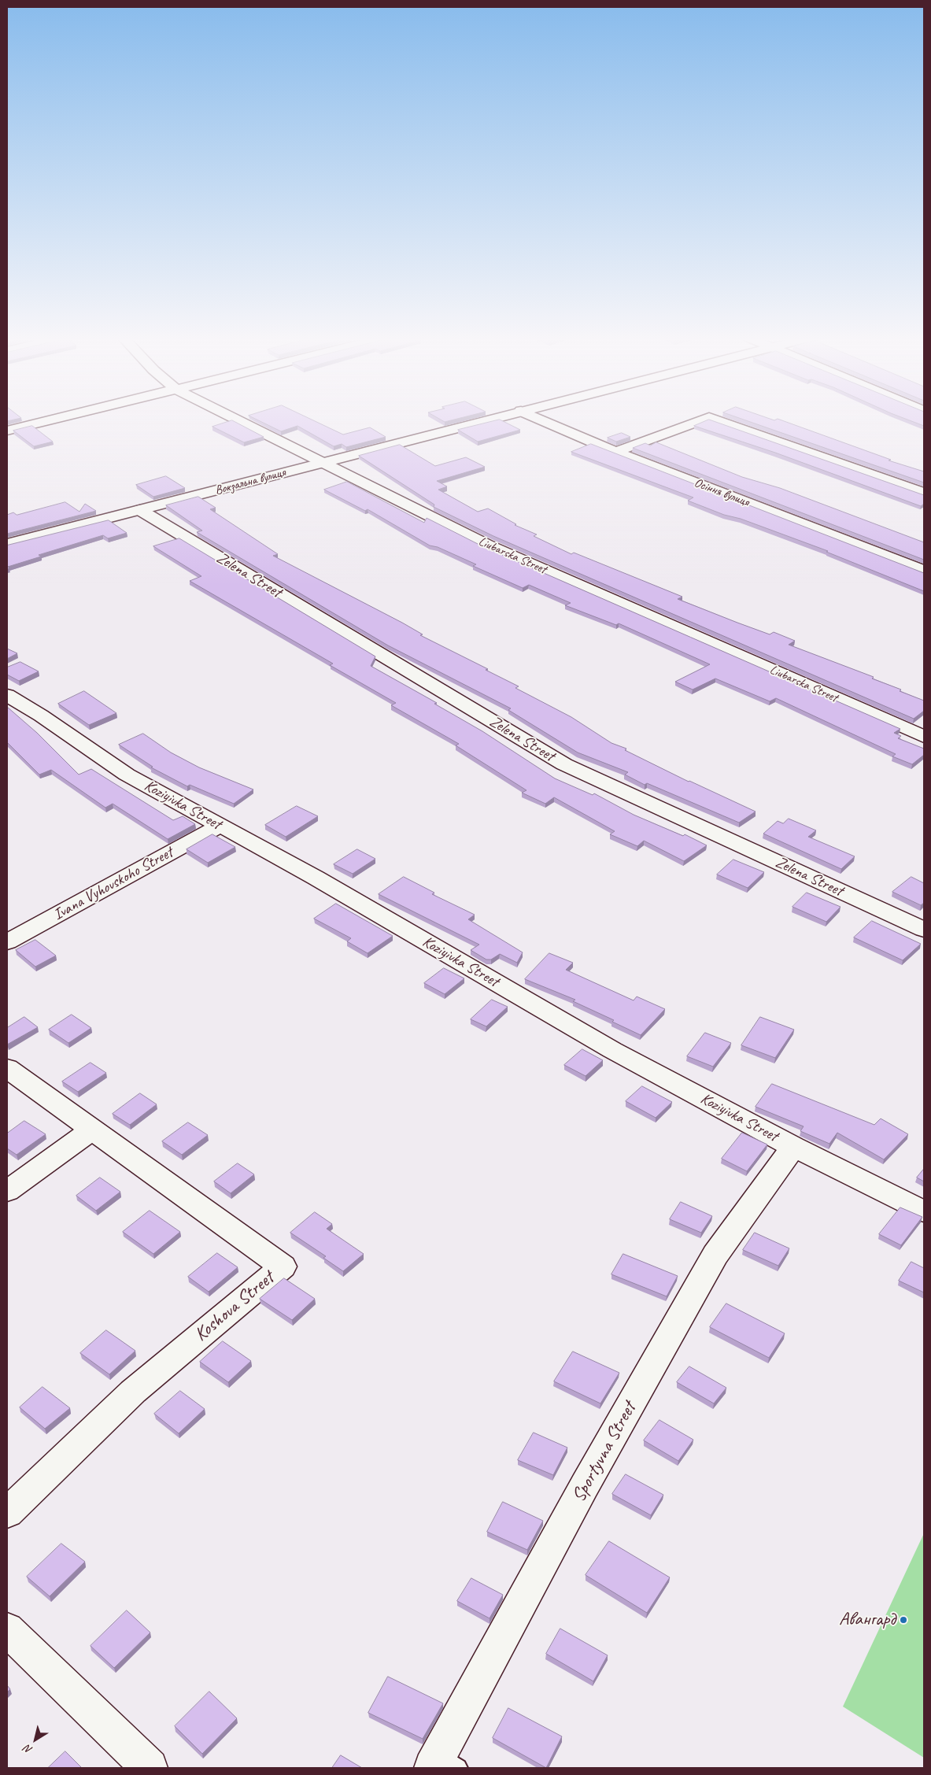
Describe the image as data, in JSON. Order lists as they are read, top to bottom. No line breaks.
{"streets":{"street":["Вокзальна вулиця","Осіння вулиця","Liubarska Street","Zelena Street","Koziyivka Street","Ivana Vyhovskoho Street","Koshova Street","Sportyvna Street"]},"crossings":[["Вокзальна вулиця","Liubarska Street"],["Вокзальна вулиця","Zelena Street"],["Koziyivka Street","Ivana Vyhovskoho Street"],["Koziyivka Street","Sportyvna Street"]],"places":["Авангард"],"north":"bottom left"}
